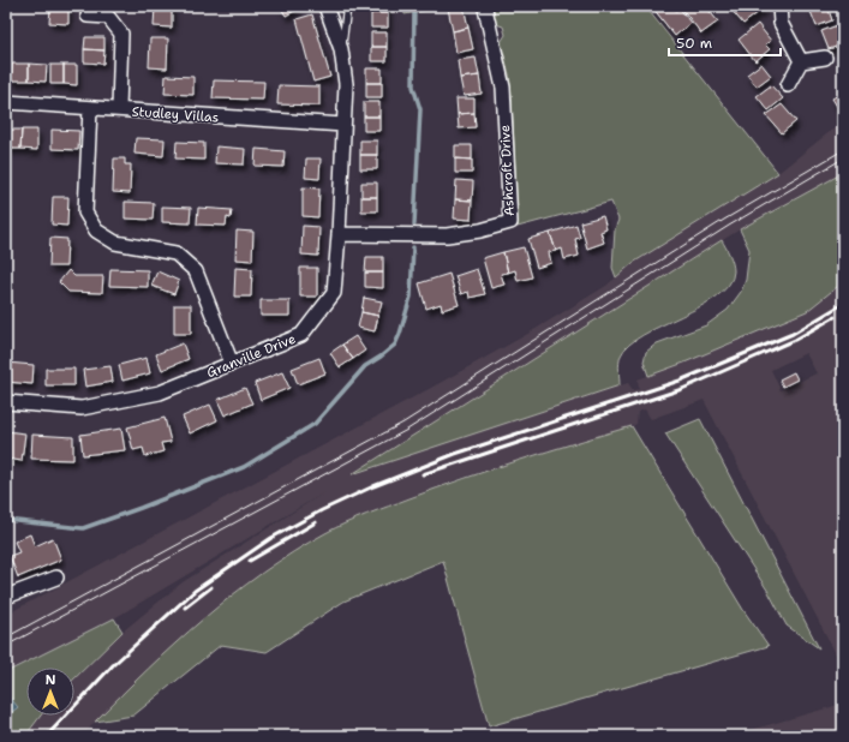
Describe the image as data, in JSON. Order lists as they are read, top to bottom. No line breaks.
{"streets":{"street":["Studley Villas","Ashcroft Drive","Granville Drive"]},"crossings":[["Studley Villas","Granville Drive"],["Ashcroft Drive","Granville Drive"]],"scale_bar":"50 m","north":"top"}
